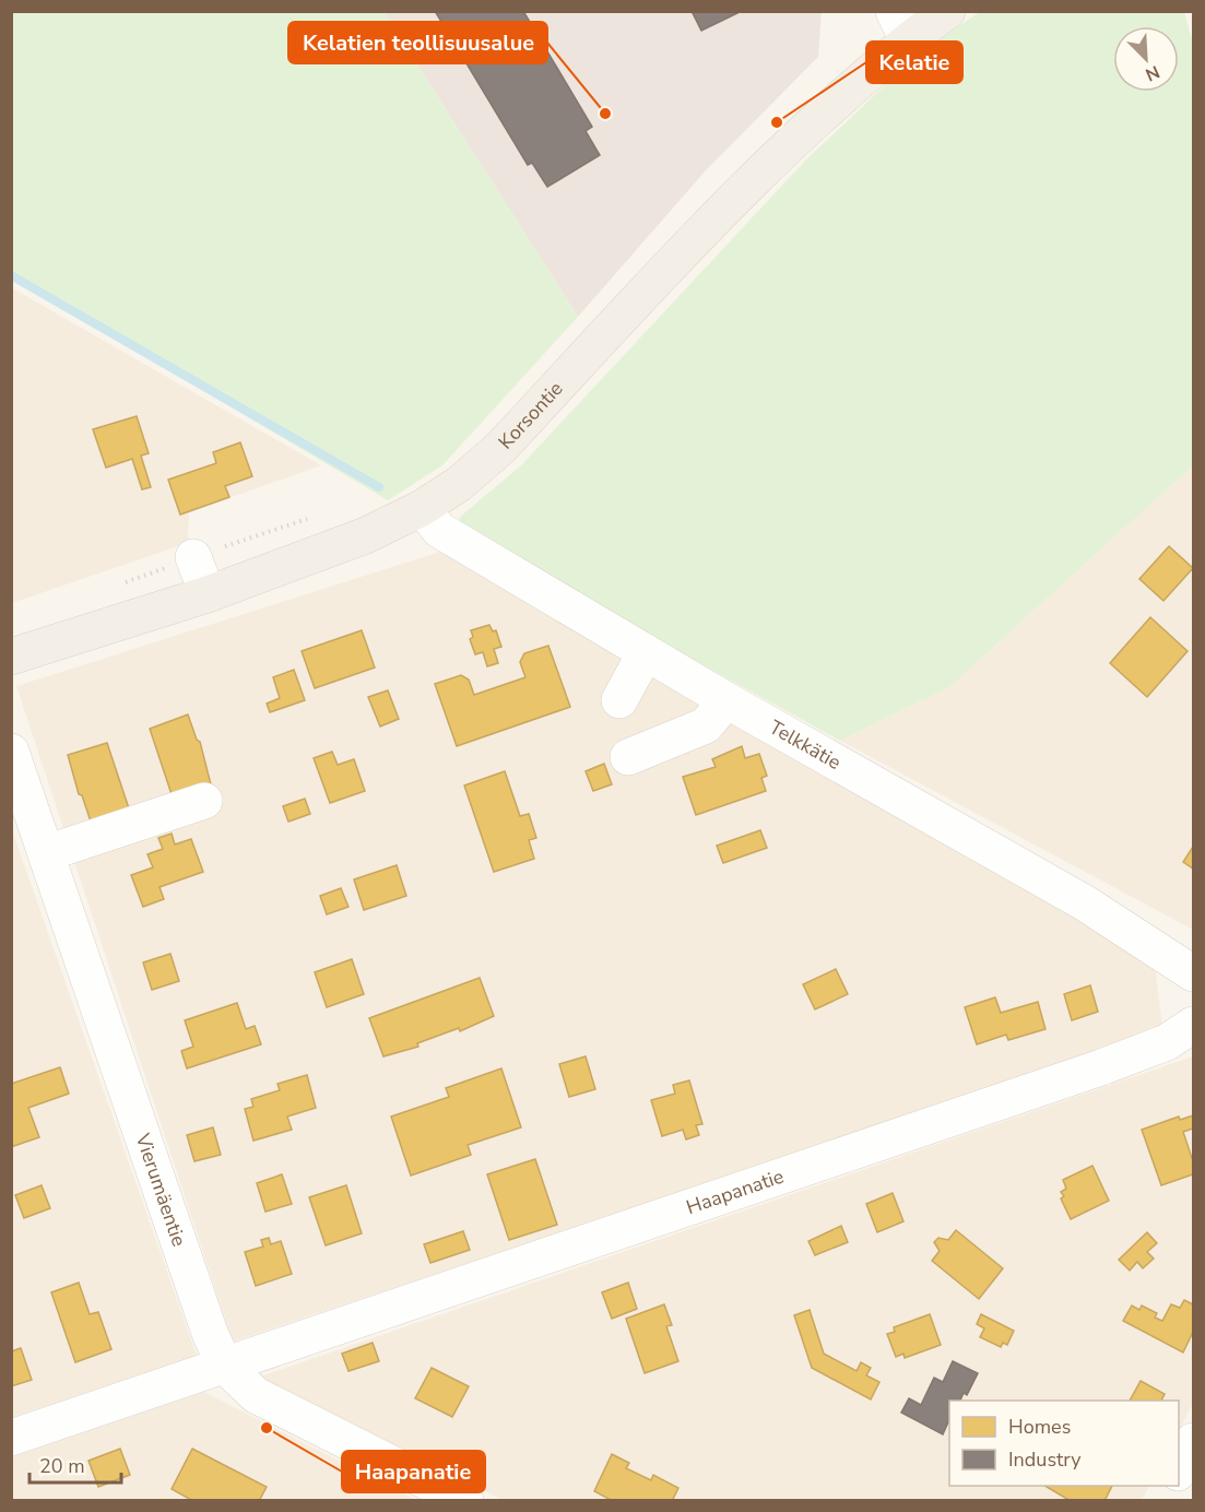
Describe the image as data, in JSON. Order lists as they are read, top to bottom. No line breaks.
{"streets":{"main road":["Korsontie"],"street":["Telkkätie","Vierumäentie","Haapanatie"]},"crossings":[["Korsontie","Telkkätie"],["Vierumäentie","Haapanatie"]],"places":["Kelatien teollisuusalue","Kelatie","Haapanatie"],"legend":["Homes","Industry"],"scale_bar":"20 m","north":"bottom right"}
